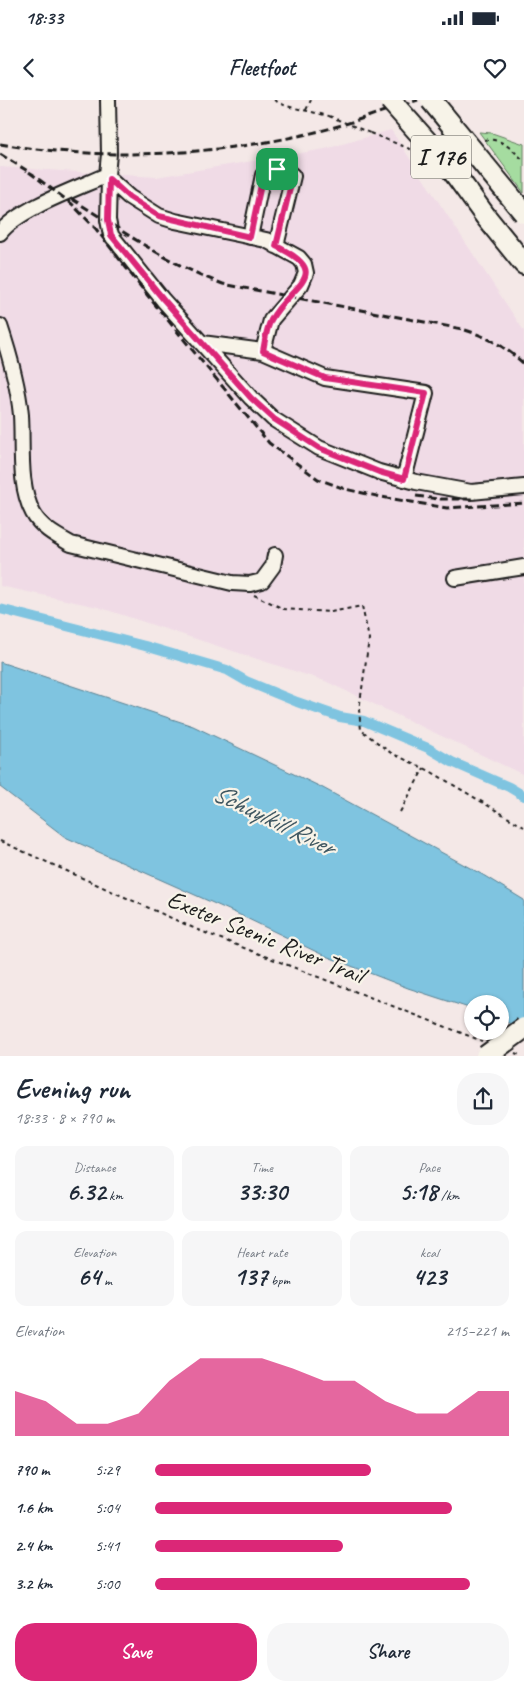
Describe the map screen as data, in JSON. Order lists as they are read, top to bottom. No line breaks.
{"streets":{"highway":["I 176"],"path":["Exeter Scenic River Trail"]},"water":["Schuylkill River"],"page":{"status":"18:33","header":"Fleetfoot","heading":["Evening run","18:33 · 8 × 790 m"],"stats":[["Distance","6.32 km"],["Time","33:30"],["Pace","5:18 /km"],["Elevation","64 m"],["Heart rate","137 bpm"],["kcal","423"]],"chart":["Elevation","215–221 m"],"list":[{"name":"790 m","note":"5:29"},{"name":"1.6 km","note":"5:04"},{"name":"2.4 km","note":"5:41"},{"name":"3.2 km","note":"5:00"}],"buttons":["Save","Share"]}}
